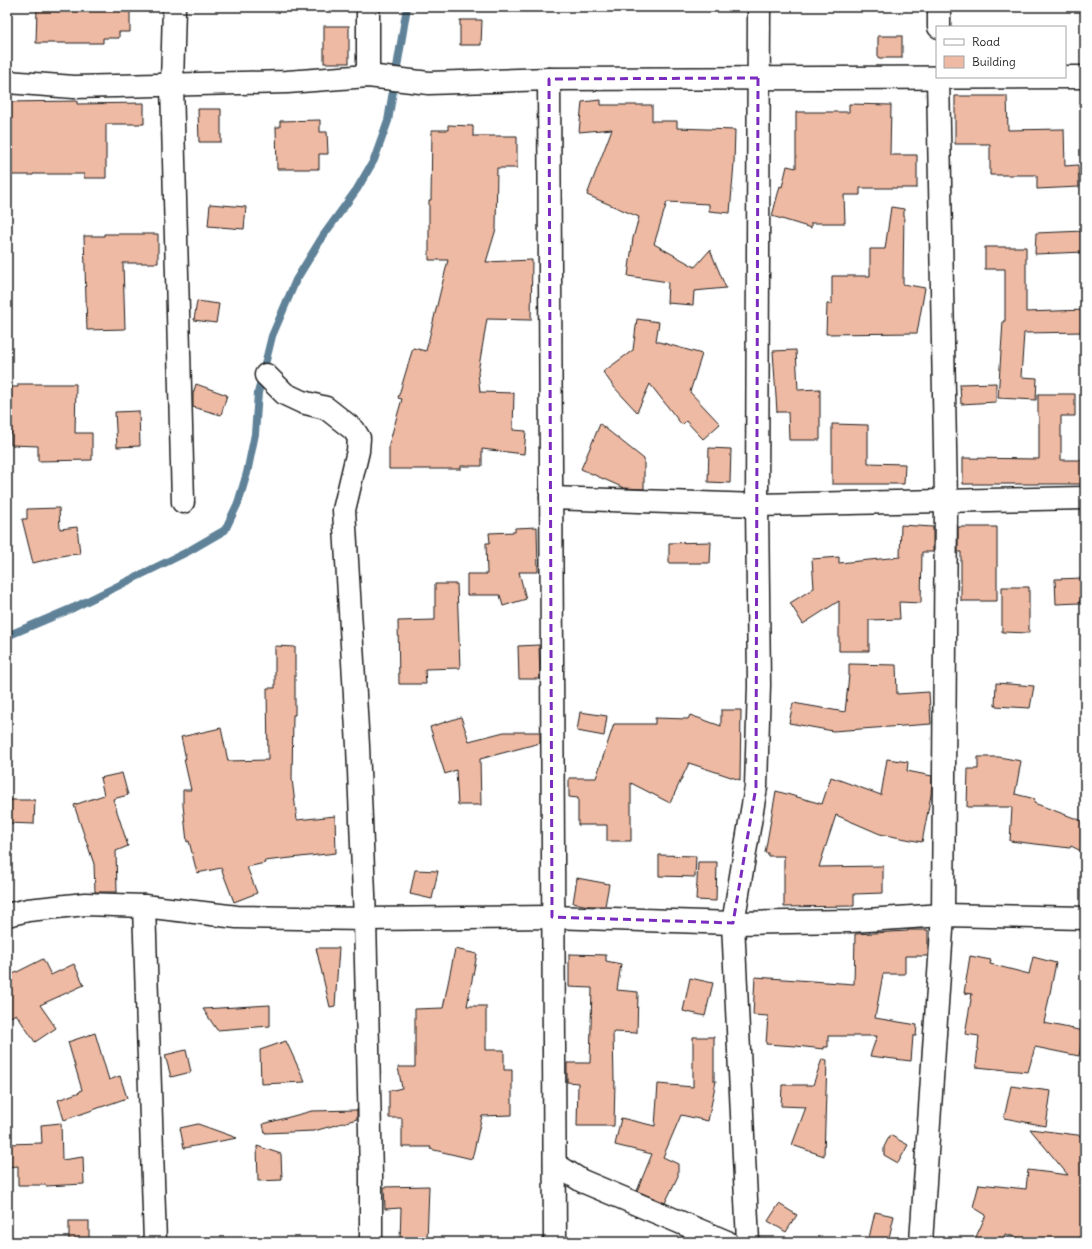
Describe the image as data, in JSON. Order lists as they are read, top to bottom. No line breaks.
{"legend":["Road","Building"]}
